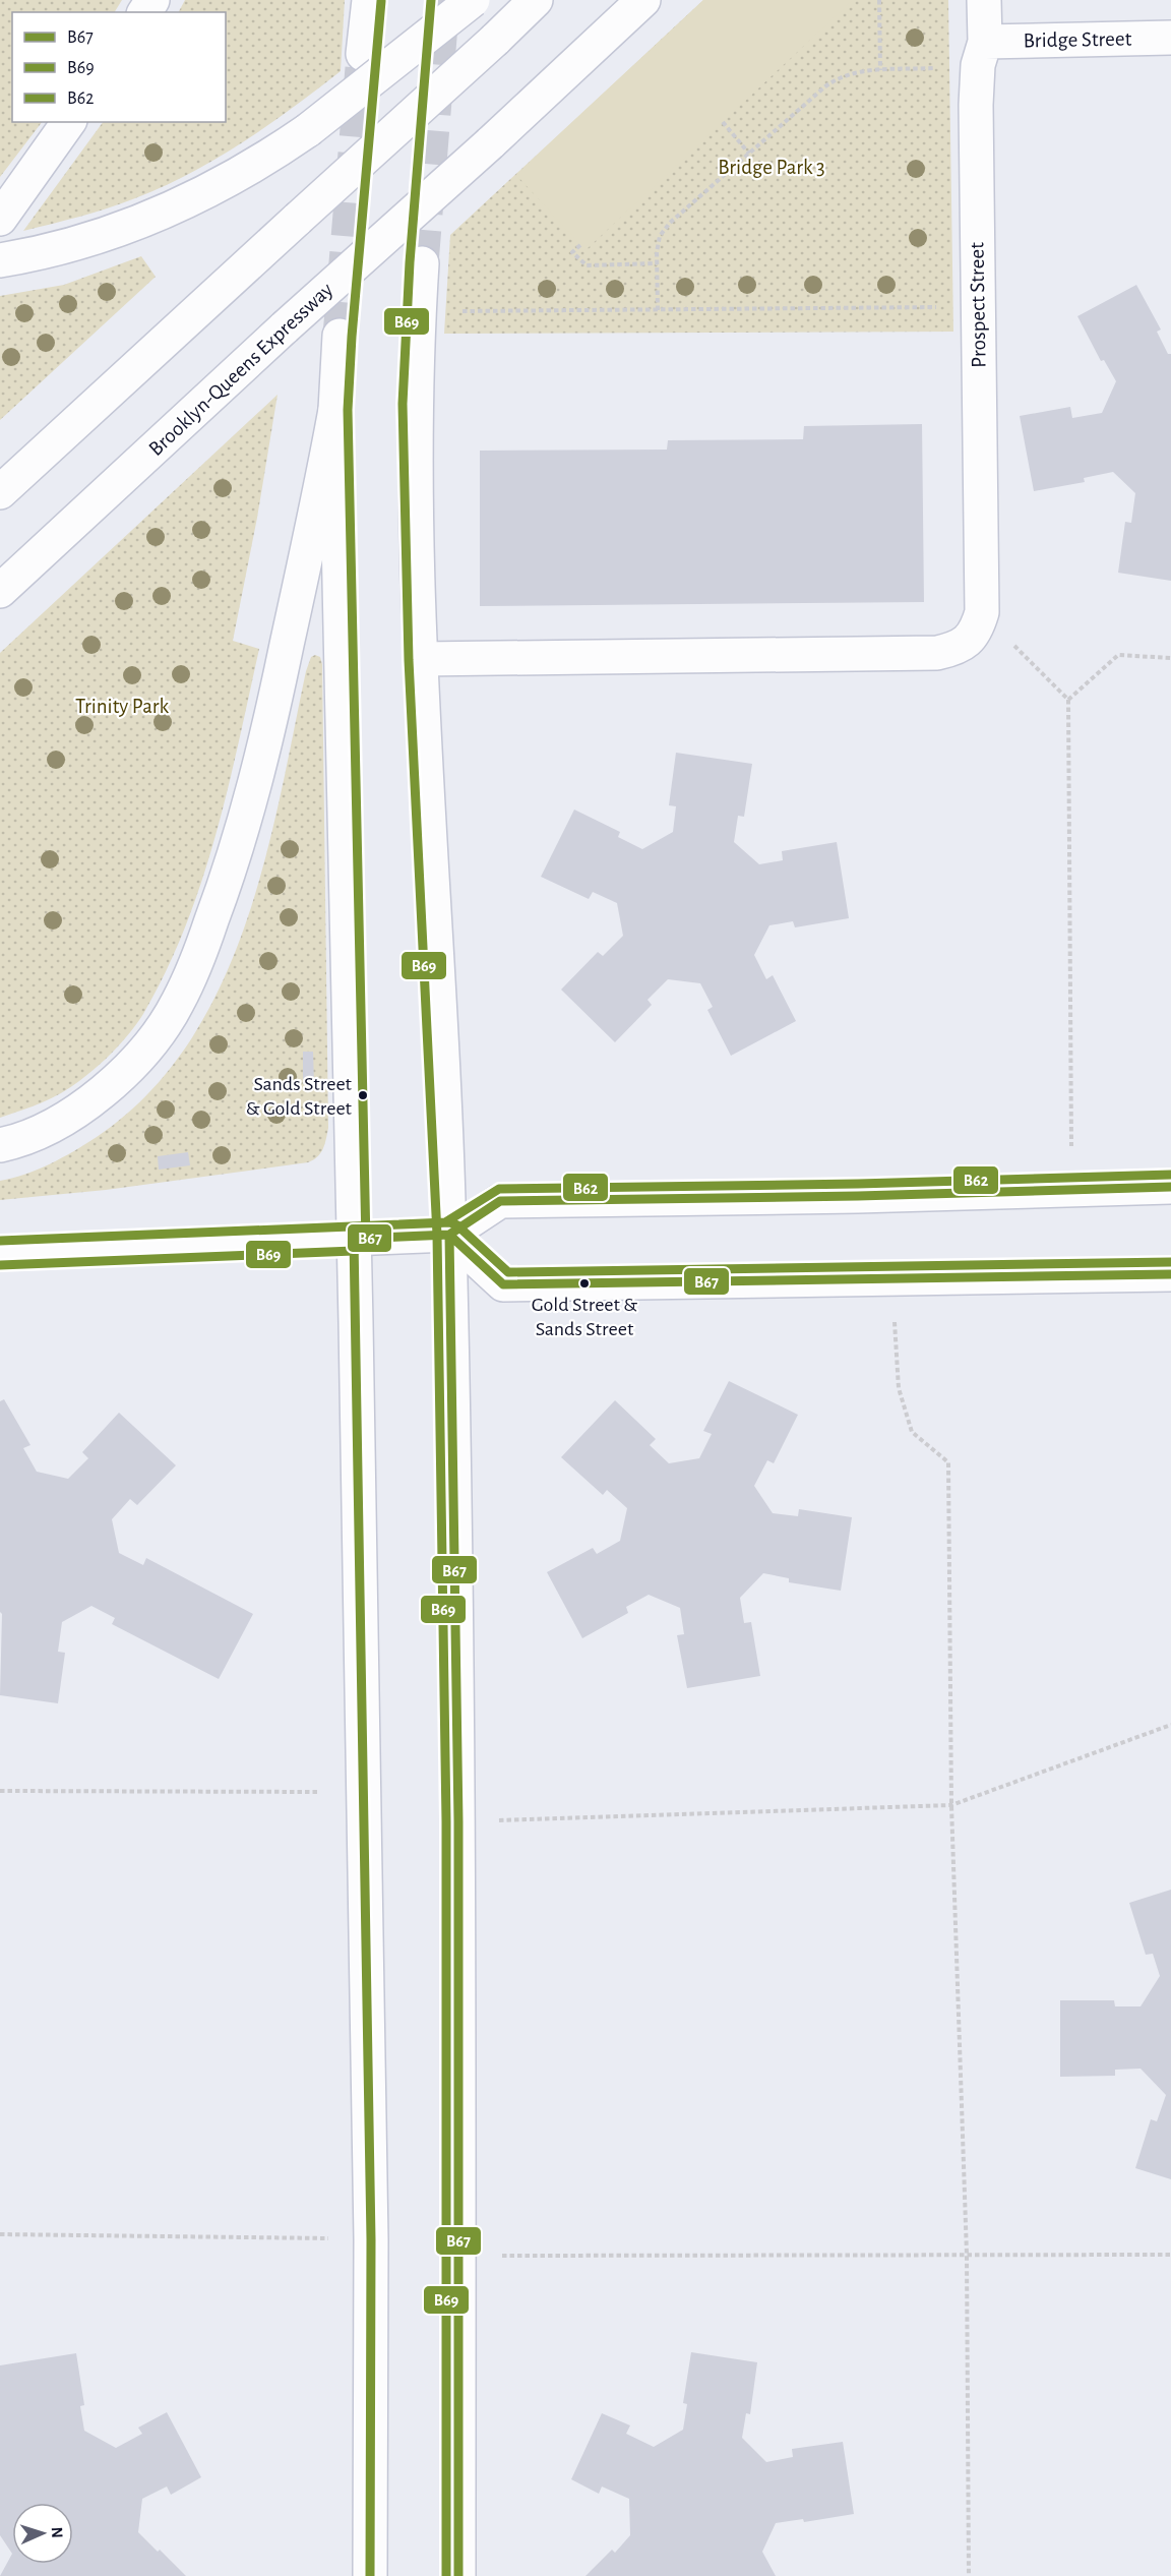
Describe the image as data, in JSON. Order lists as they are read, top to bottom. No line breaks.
{"streets":{"main road":["Bridge Street","Prospect Street","Brooklyn-Queens Expressway"]},"crossings":[["Bridge Street","Prospect Street"]],"parks":["Bridge Park 3","Trinity Park"],"places":["Sands Street & Gold Street","Gold Street & Sands Street"],"lines":["transit line B69","transit line B62","transit line B67"],"legend":["B67","B69","B62"],"north":"right"}
